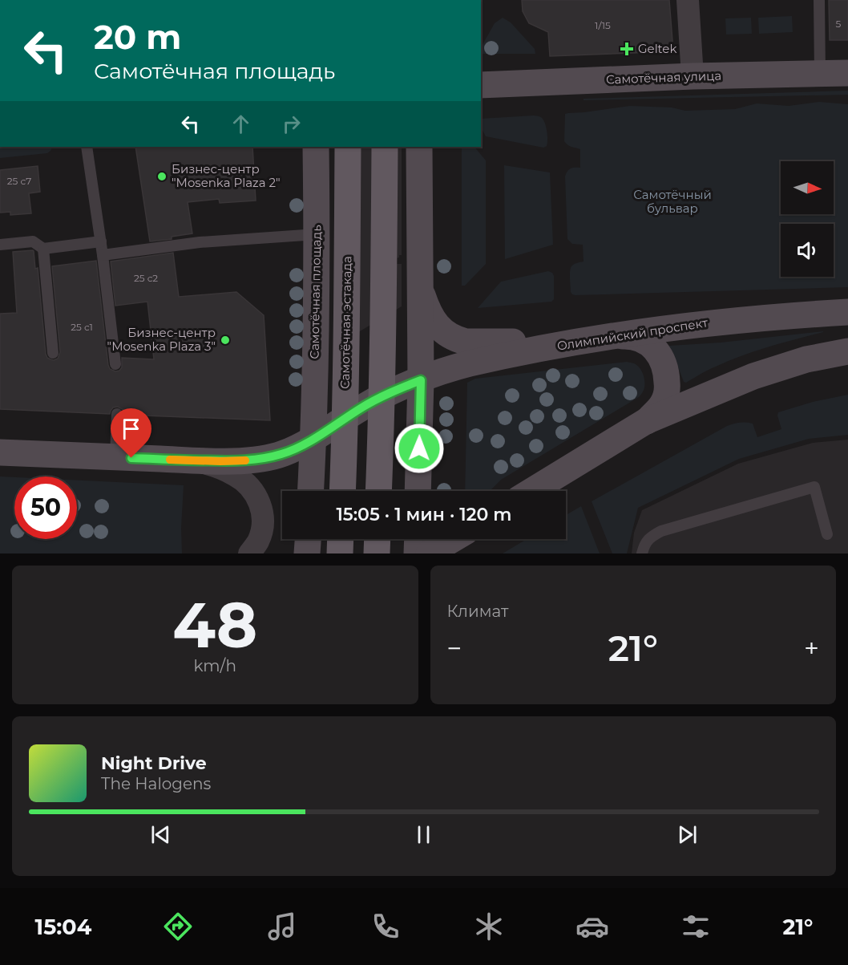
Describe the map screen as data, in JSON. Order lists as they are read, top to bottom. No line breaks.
{"streets":{"main road":["Самотёчная улица","Самотёчная площадь","Самотёчная эстакада","Олимпийский проспект"]},"parks":["Самотёчный бульвар"],"places":{"health":["Geltek"],"other":["Бизнес-центр \"Mosenka Plaza 2\"","Бизнес-центр \"Mosenka Plaza 3\""]},"house_numbers":["5","1/15","25 с7","25 с2","25 с1"],"north":"right","page":{"turn":["20 m","Самотёчная площадь"],"limit":"50","trip":"15:05 · 1 мин · 120 m","tile":[["48","km/h"],"Климат"],"heat":["−","21°","+"],"song":["Night Drive","The Halogens"],"tabs":["15:04","21°"]}}
